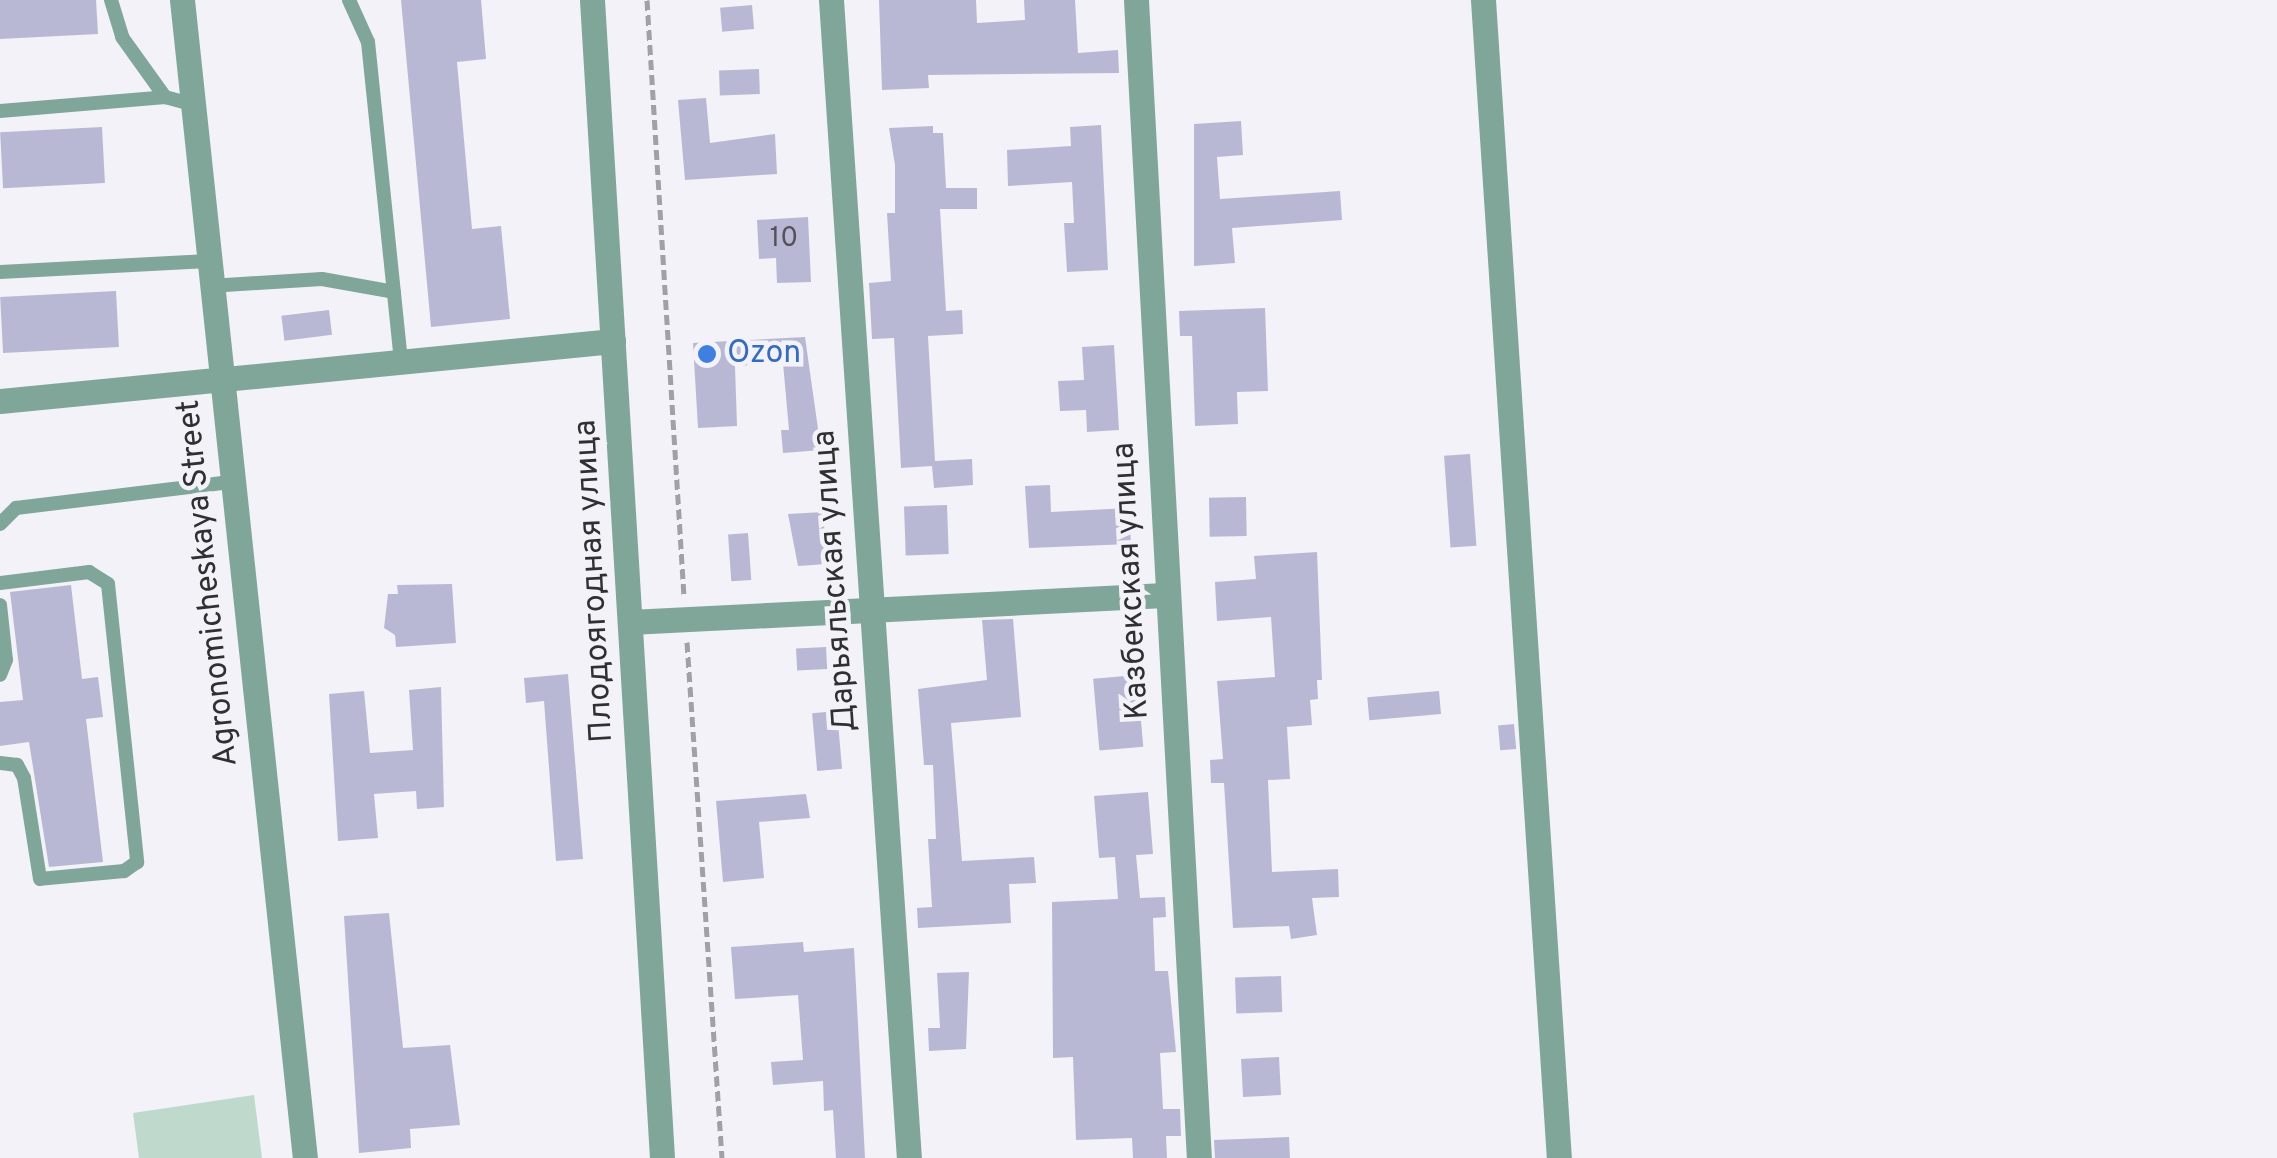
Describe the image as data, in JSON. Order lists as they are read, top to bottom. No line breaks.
{"streets":{"street":["Плодоягодная улица","Дарьяльская улица","Казбекская улица","Agronomicheskaya Street"]},"places":["Ozon"],"house_numbers":["10"]}
